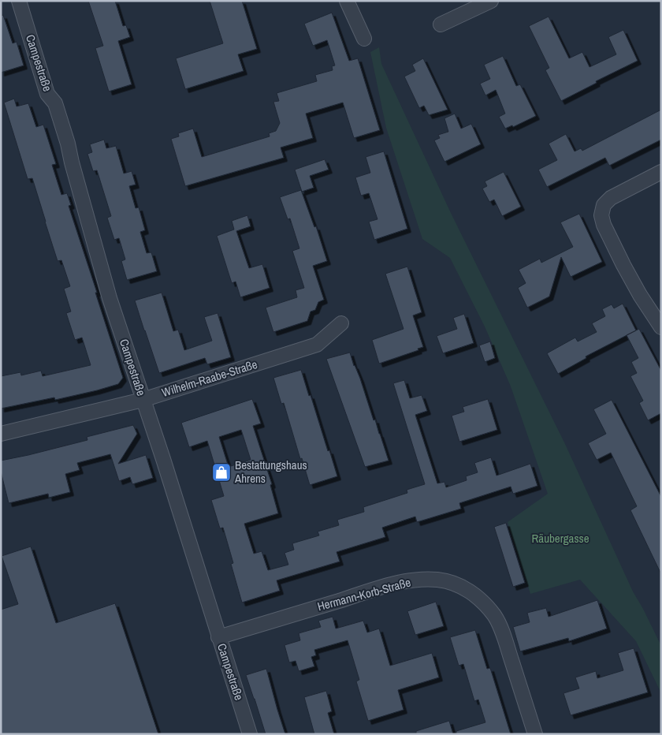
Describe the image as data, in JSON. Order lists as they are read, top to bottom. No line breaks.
{"streets":{"street":["Campestraße","Wilhelm-Raabe-Straße","Hermann-Korb-Straße"]},"crossings":[["Campestraße","Wilhelm-Raabe-Straße"],["Campestraße","Hermann-Korb-Straße"]],"parks":["Räubergasse"],"places":{"shop":["Bestattungshaus Ahrens"]}}
